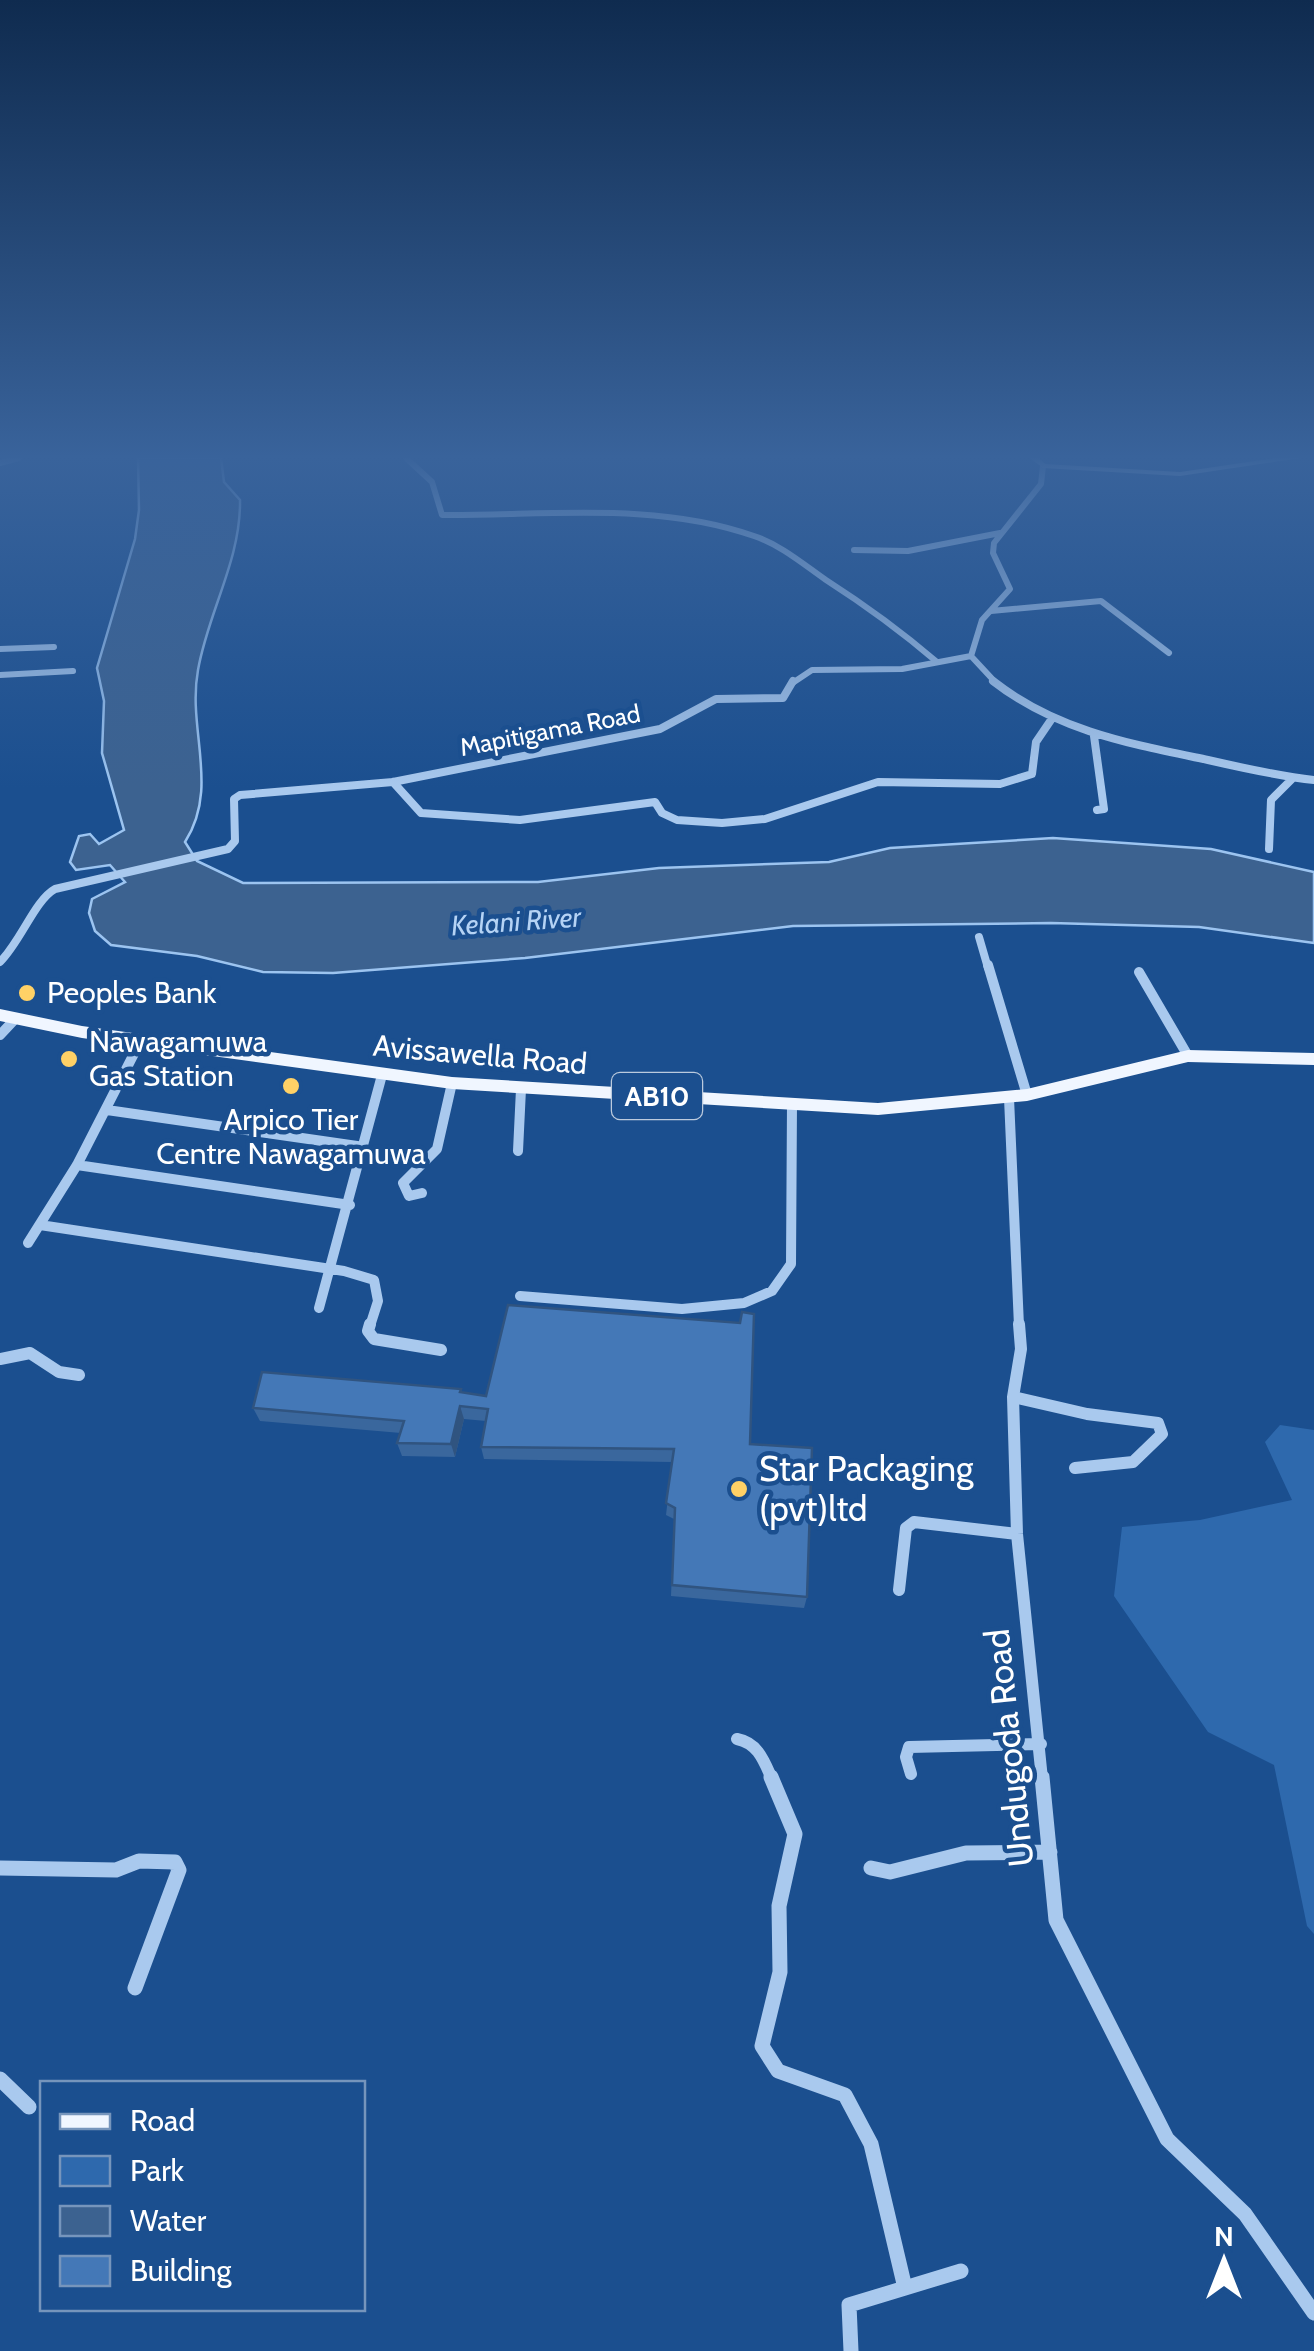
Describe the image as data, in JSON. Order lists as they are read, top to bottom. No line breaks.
{"streets":{"main road":["Avissawella Road","AB10"],"street":["Mapitigama Road","Undugoda Road"]},"crossings":[["Avissawella Road","Undugoda Road"]],"water":["Kelani River"],"places":["Peoples Bank","Nawagamuwa Gas Station","Arpico Tier Centre Nawagamuwa","Star Packaging (pvt)ltd"],"legend":["Road","Park","Water","Building"],"north":"top"}
